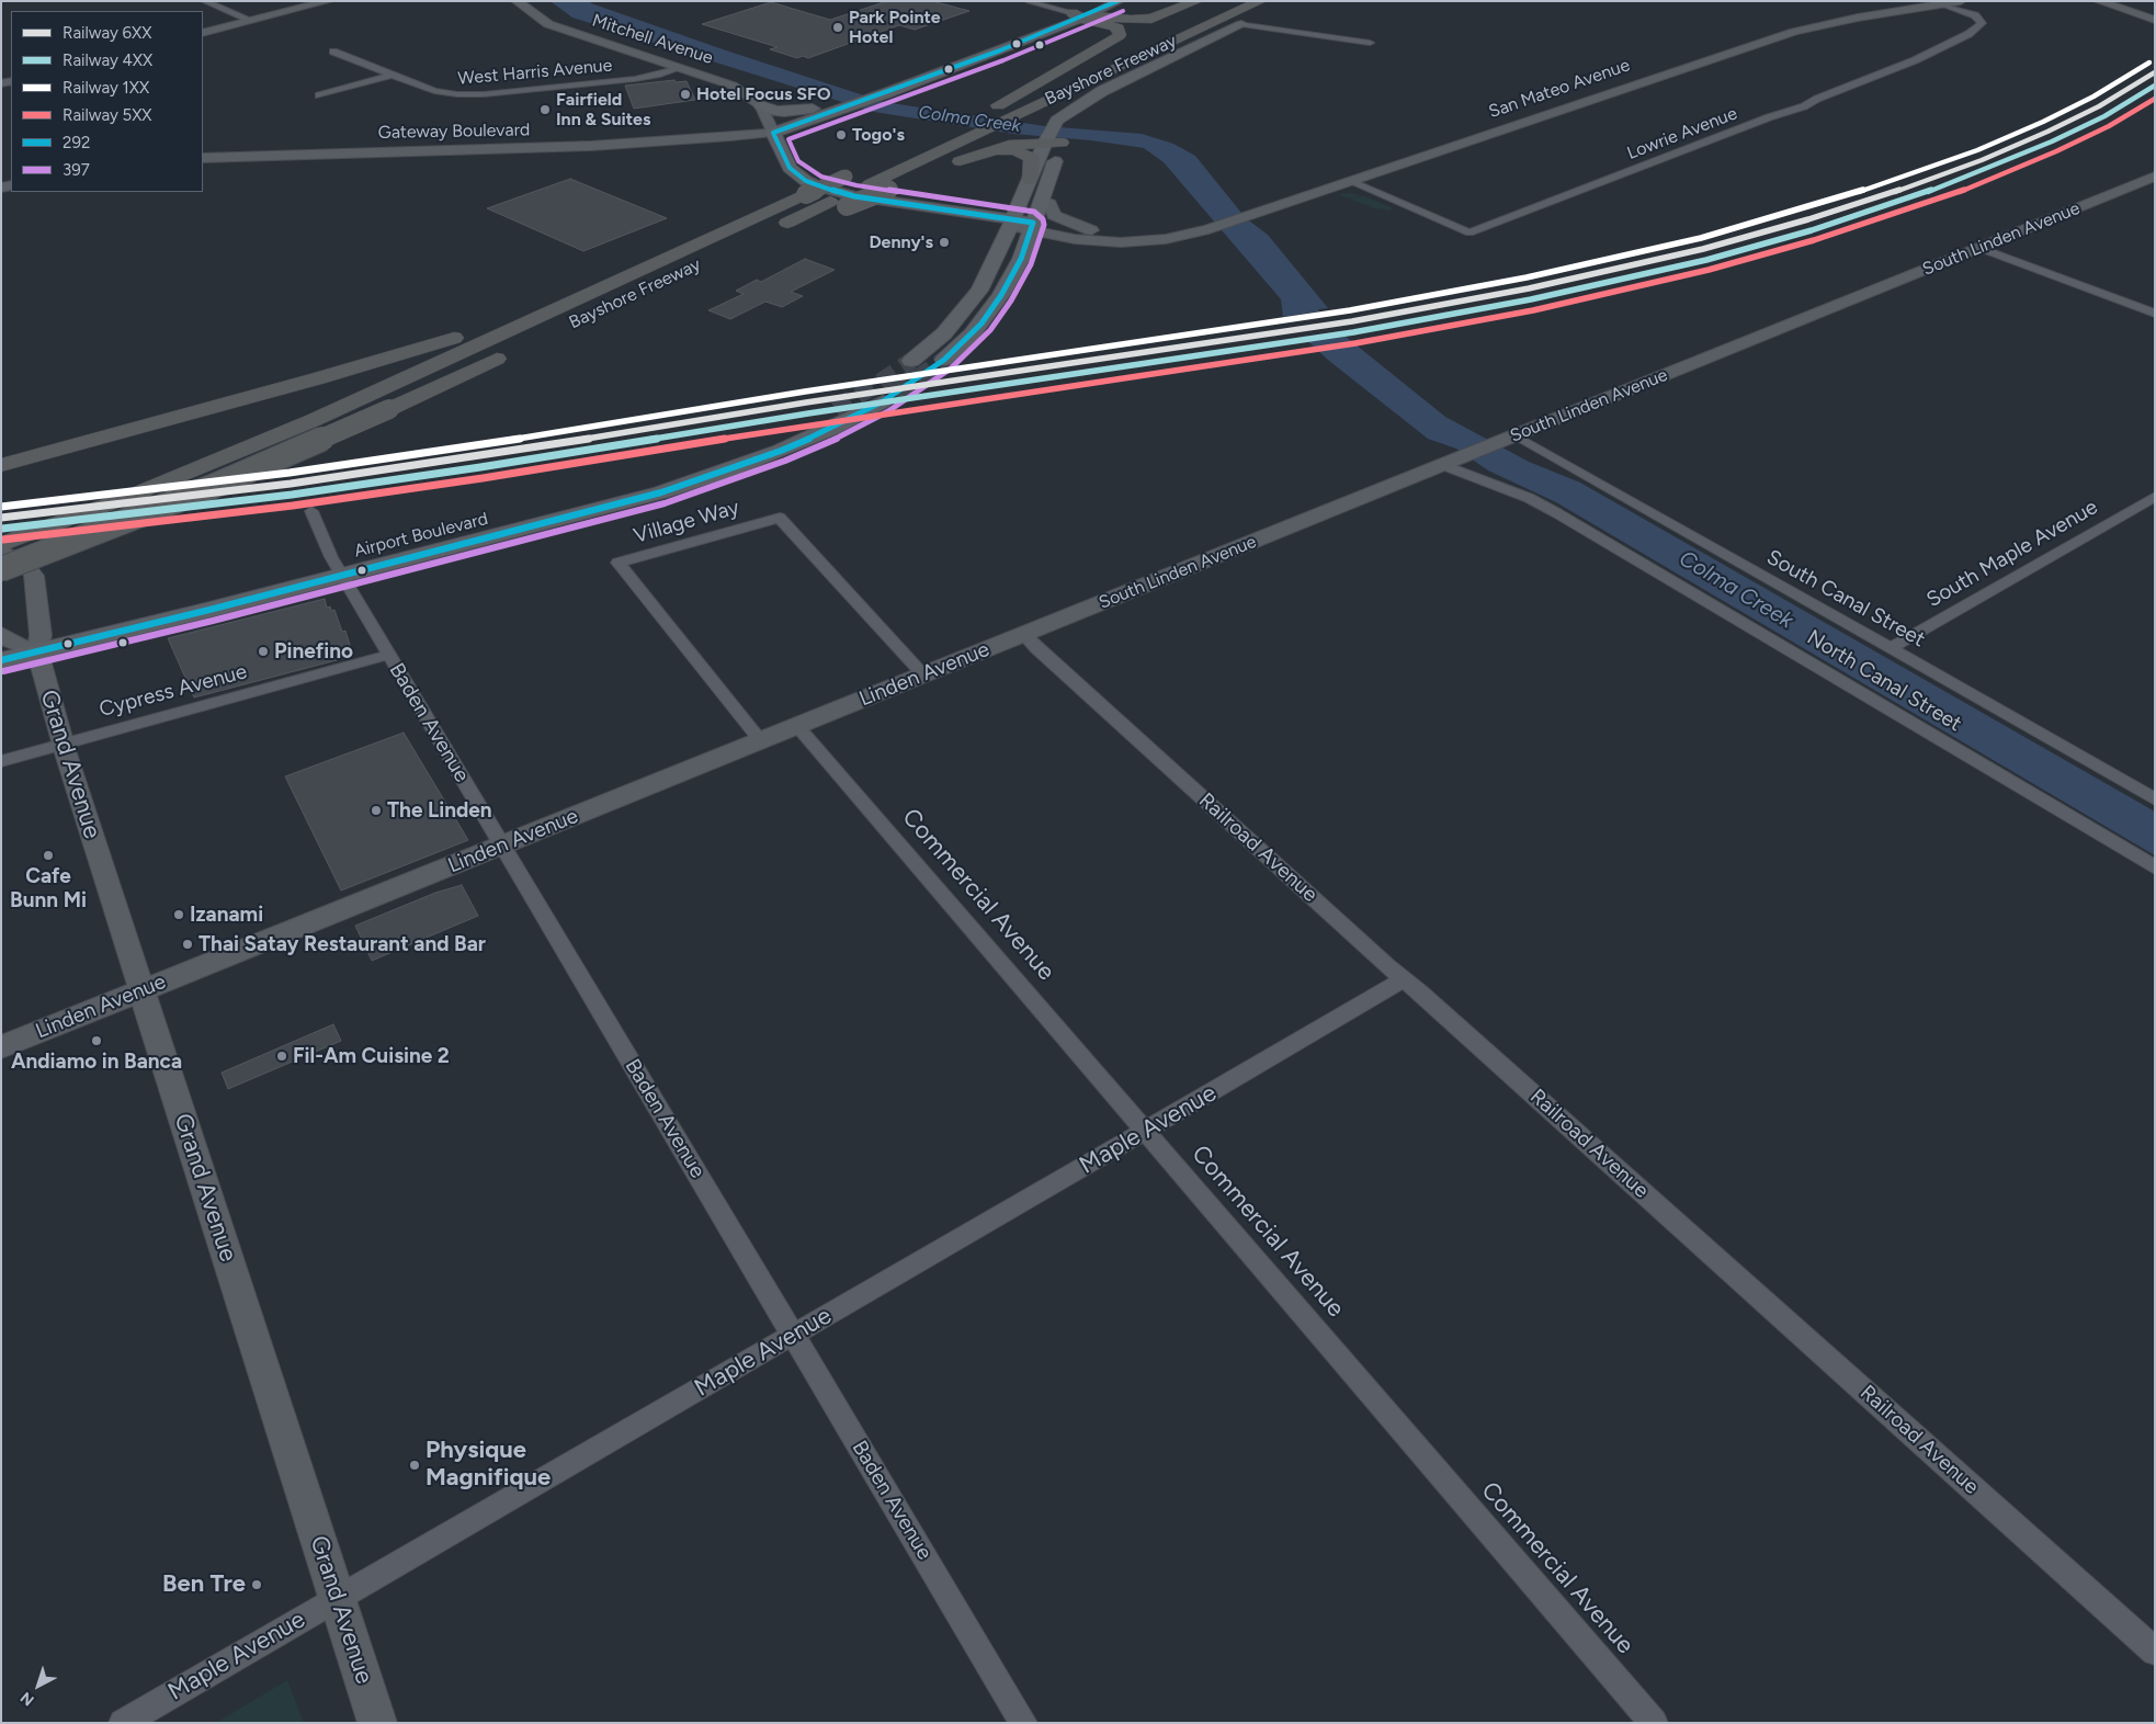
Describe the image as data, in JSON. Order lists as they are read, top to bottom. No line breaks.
{"streets":{"highway":["Bayshore Freeway"],"main road":["Mitchell Avenue","San Mateo Avenue","Gateway Boulevard","South Linden Avenue","Airport Boulevard","Linden Avenue","Grand Avenue"],"street":["West Harris Avenue","Lowrie Avenue","Village Way","South Maple Avenue","South Canal Street","North Canal Street","Cypress Avenue","Baden Avenue","Railroad Avenue","Commercial Avenue","Maple Avenue"]},"crossings":[["Mitchell Avenue","West Harris Avenue"],["San Mateo Avenue","Lowrie Avenue"],["South Linden Avenue","South Canal Street"],["South Linden Avenue","Linden Avenue"],["South Linden Avenue","North Canal Street"],["South Linden Avenue","Railroad Avenue"],["Village Way","Linden Avenue"],["Airport Boulevard","Baden Avenue"],["Airport Boulevard","Grand Avenue"],["South Maple Avenue","South Canal Street"],["Linden Avenue","Baden Avenue"],["Linden Avenue","Grand Avenue"],["Linden Avenue","Railroad Avenue"],["Linden Avenue","Commercial Avenue"],["Cypress Avenue","Baden Avenue"],["Cypress Avenue","Grand Avenue"],["Baden Avenue","Maple Avenue"],["Grand Avenue","Maple Avenue"],["Railroad Avenue","Maple Avenue"],["Commercial Avenue","Maple Avenue"]],"water":["Colma Creek"],"places":["Park Pointe Hotel","Hotel Focus SFO","Fairfield Inn & Suites","Togo's","Denny's","Pinefino","The Linden","Cafe Bunn Mi","Izanami","Thai Satay Restaurant and Bar","Andiamo in Banca","Fil-Am Cuisine 2","Physique Magnifique","Ben Tre"],"lines":["transit line 292","transit line 397","rail line 1XX","rail line 6XX","rail line 4XX","rail line 5XX"],"legend":["Railway 6XX","Railway 4XX","Railway 1XX","Railway 5XX","292","397"],"north":"bottom left"}
